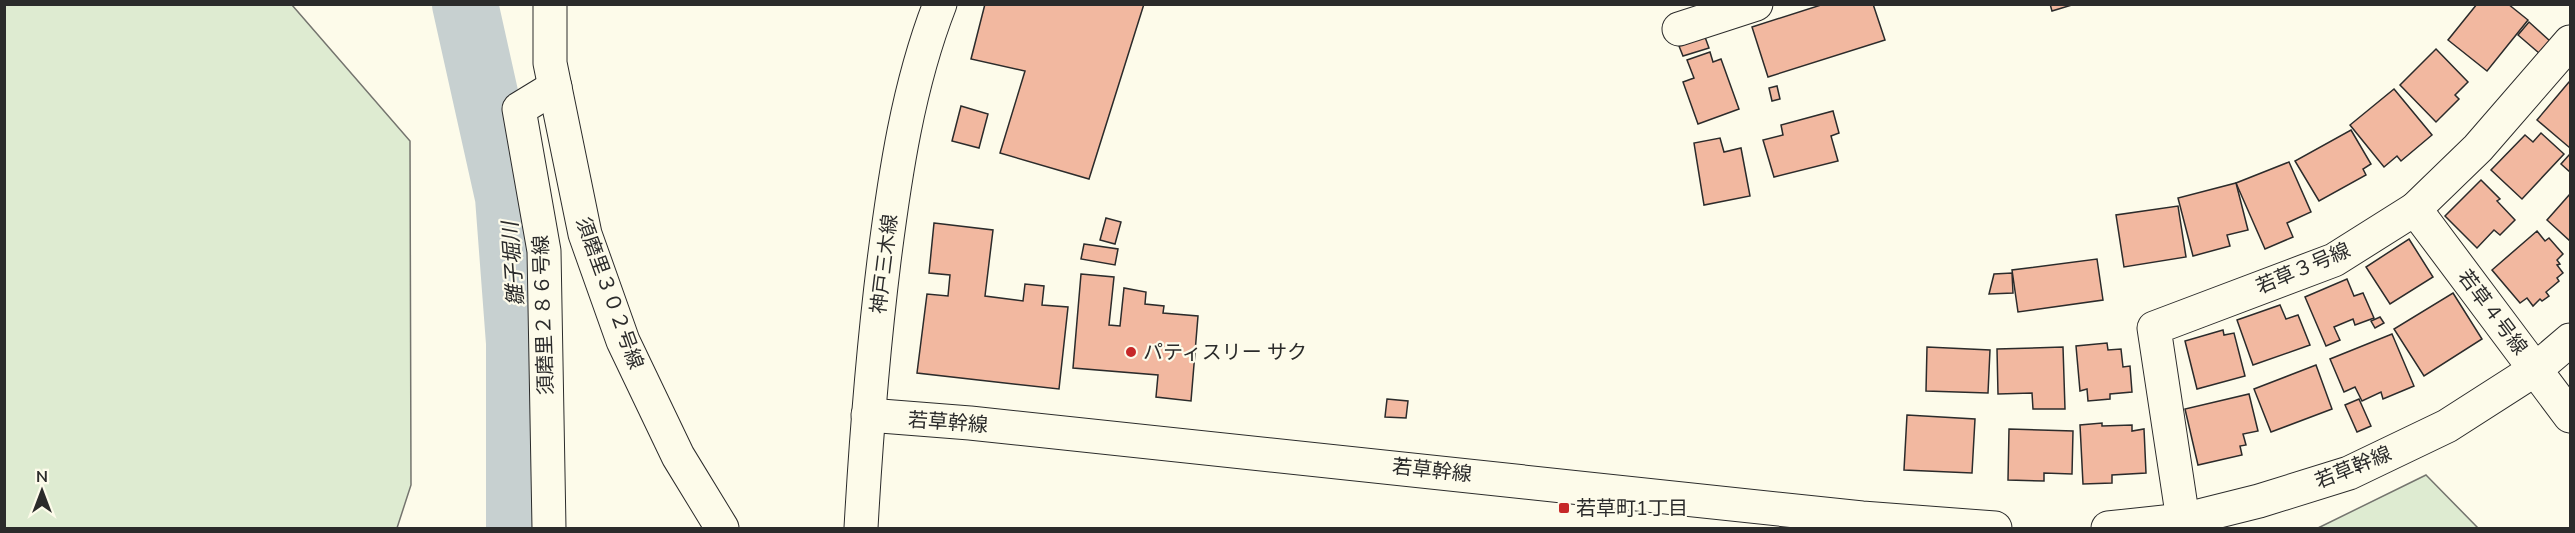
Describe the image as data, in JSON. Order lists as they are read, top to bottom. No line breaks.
{"streets":{"street":["神戸三木線","若草３号線","須磨里３０２号線","若草４号線","須磨里２８６号線","若草幹線"]},"crossings":[["神戸三木線","若草幹線"],["若草３号線","若草４号線"],["若草３号線","若草幹線"],["須磨里３０２号線","須磨里２８６号線"],["若草４号線","若草幹線"]],"water":["雛子堀川"],"places":{"other":["パティスリー サク"],"transit":["若草町1丁目"]},"north":"top"}
